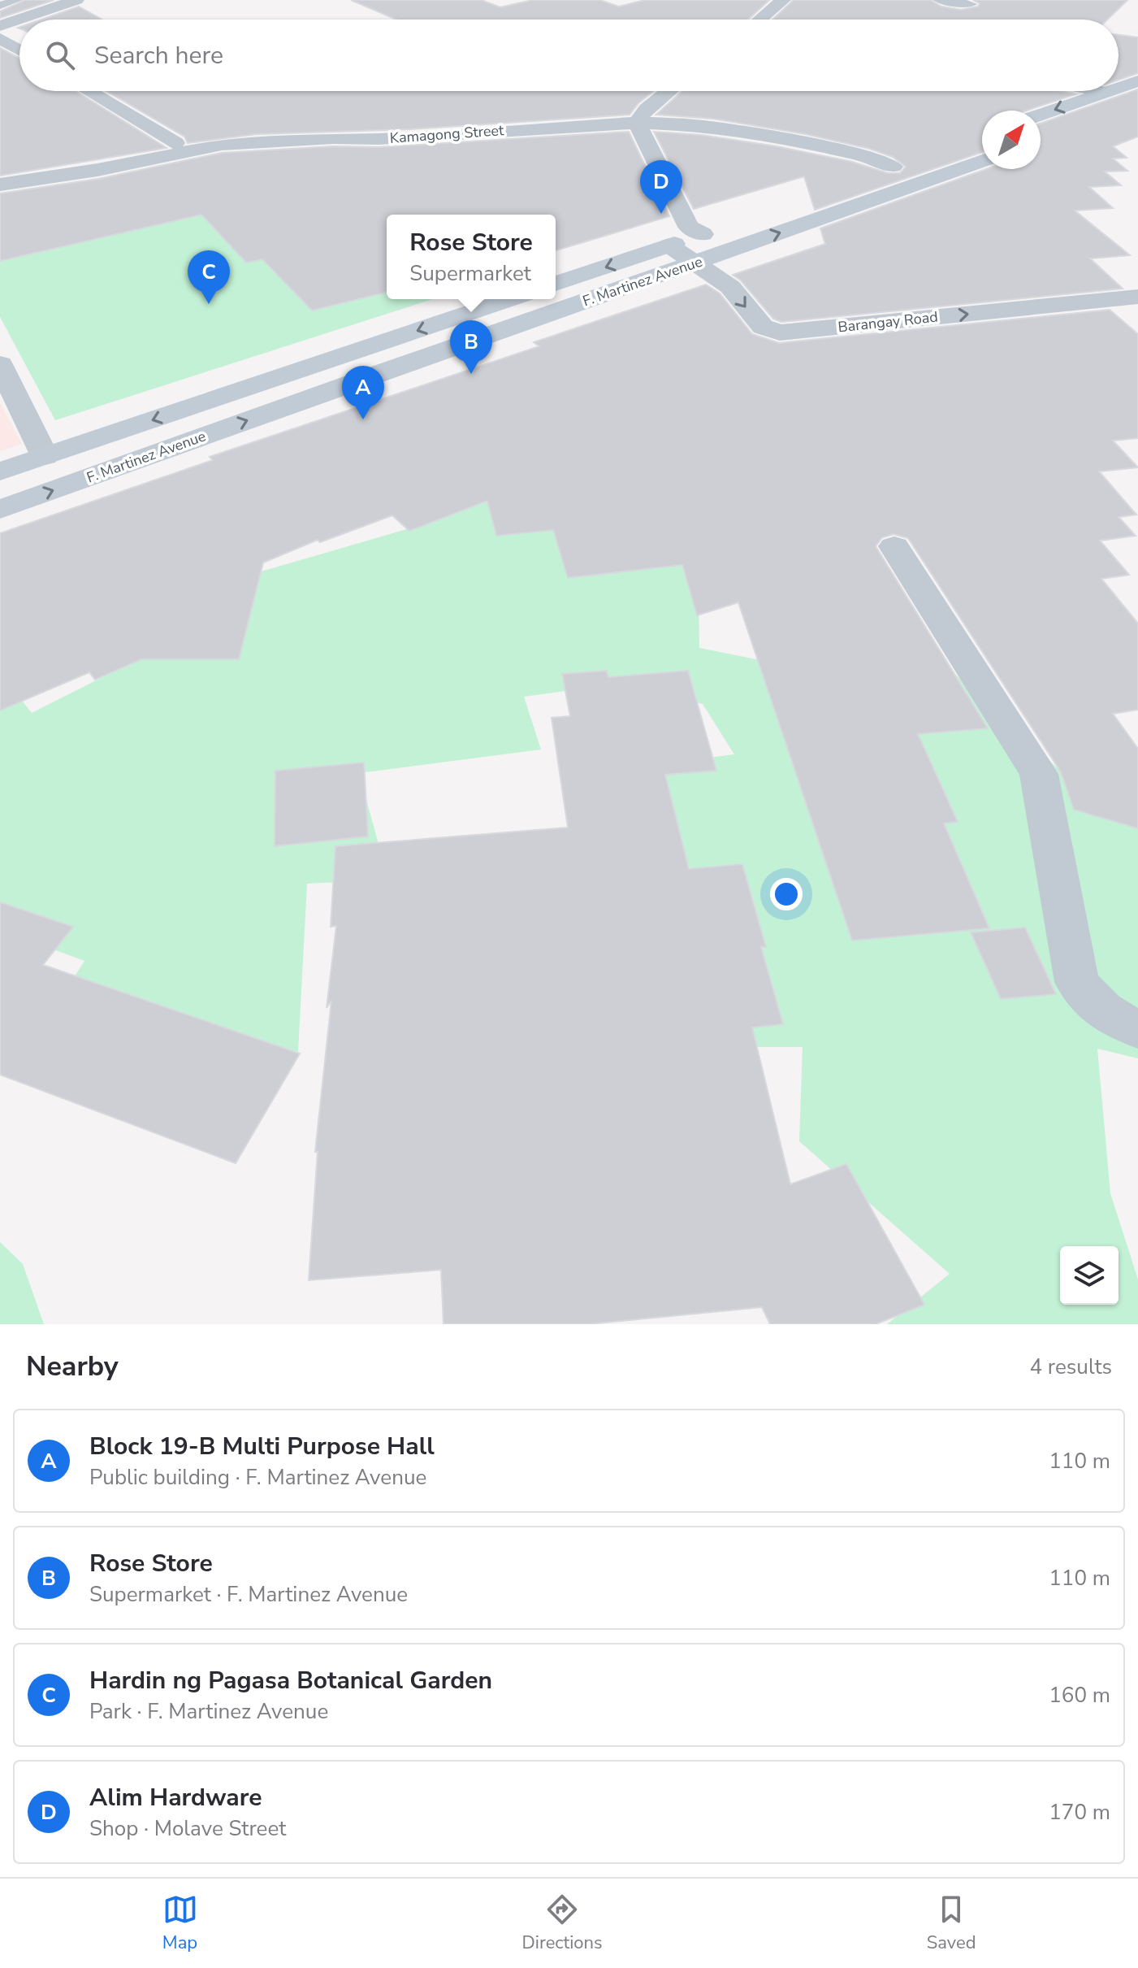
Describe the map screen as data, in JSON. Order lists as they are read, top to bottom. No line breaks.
{"streets":{"main road":["F. Martinez Avenue"],"street":["Kamagong Street","Barangay Road"]},"crossings":[["F. Martinez Avenue","Barangay Road"]],"one_way":["Barangay Road"],"north":"top right","page":{"search":"Search here","pins":["D","C","B","A"],"popup":["Rose Store","Supermarket"],"heading":["Nearby","4 results"],"list":[{"mark":"A","name":"Block 19-B Multi Purpose Hall","note":"Public building · F. Martinez Avenue","value":"110 m"},{"mark":"B","name":"Rose Store","note":"Supermarket · F. Martinez Avenue","value":"110 m"},{"mark":"C","name":"Hardin ng Pagasa Botanical Garden","note":"Park · F. Martinez Avenue","value":"160 m"},{"mark":"D","name":"Alim Hardware","note":"Shop · Molave Street","value":"170 m"}],"nav":["Map","Directions","Saved"]}}
